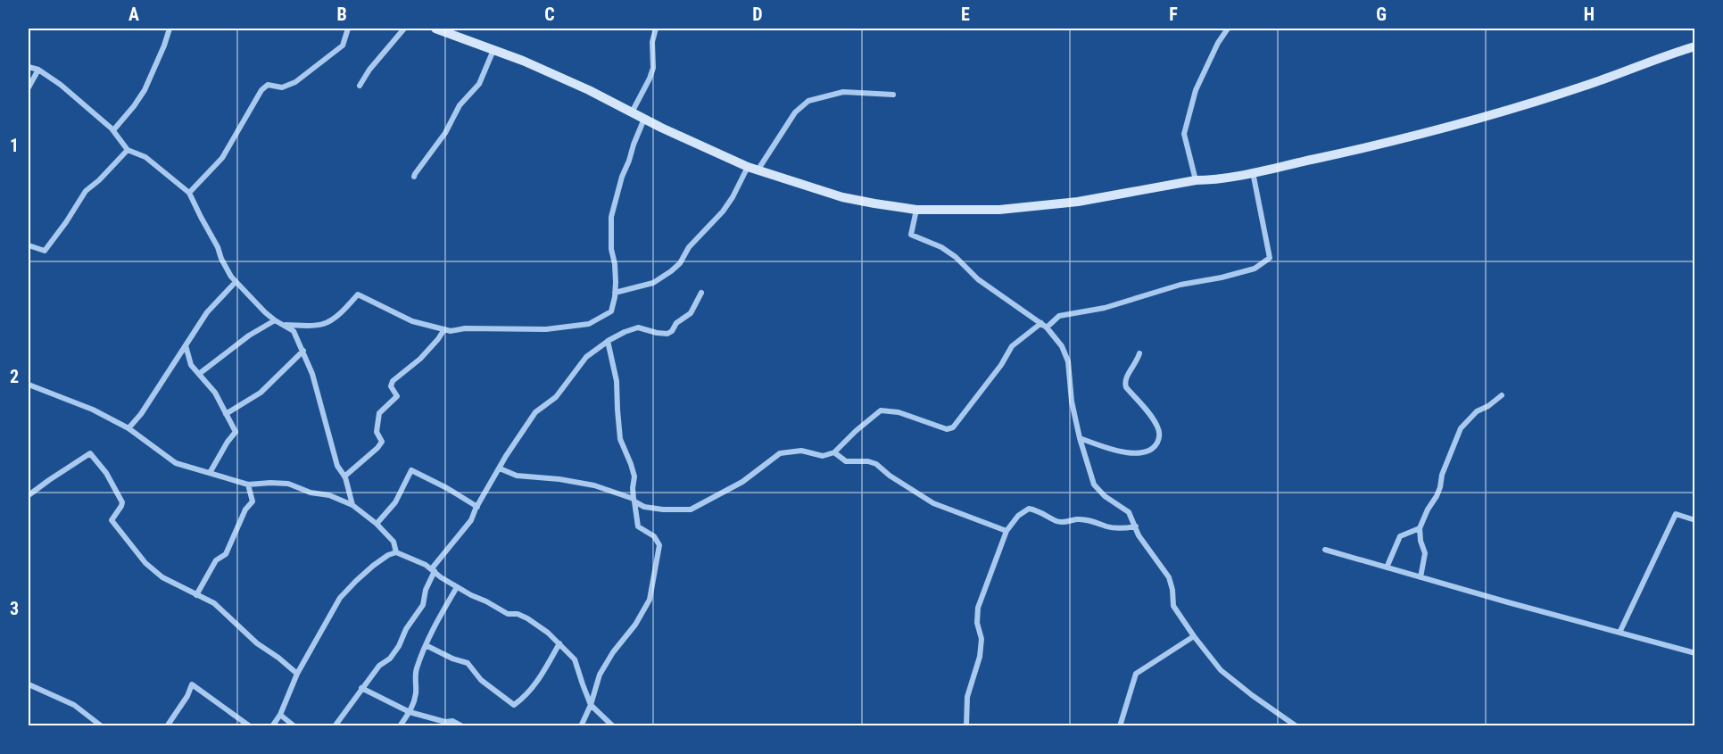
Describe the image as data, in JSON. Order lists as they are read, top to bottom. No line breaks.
{"grid":{"columns":["A","B","C","D","E","F","G","H"],"rows":["1","2","3"]}}
